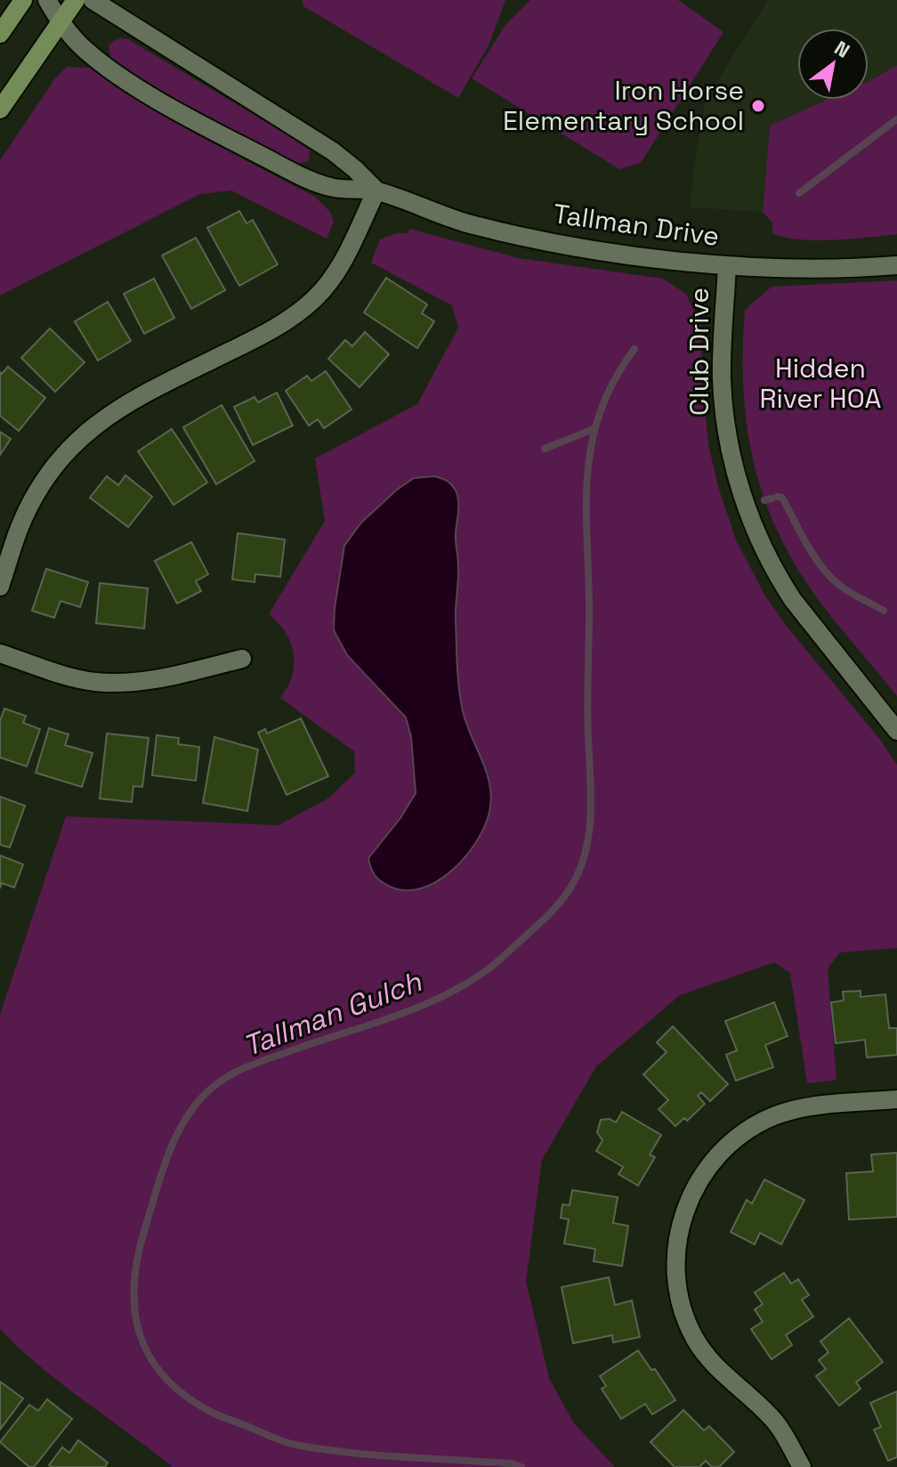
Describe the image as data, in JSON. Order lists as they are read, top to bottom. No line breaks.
{"streets":{"street":["Tallman Drive","Club Drive"]},"crossings":[["Tallman Drive","Club Drive"]],"water":["Tallman Gulch"],"parks":["Hidden River HOA"],"places":["Iron Horse Elementary School"],"north":"top right"}
